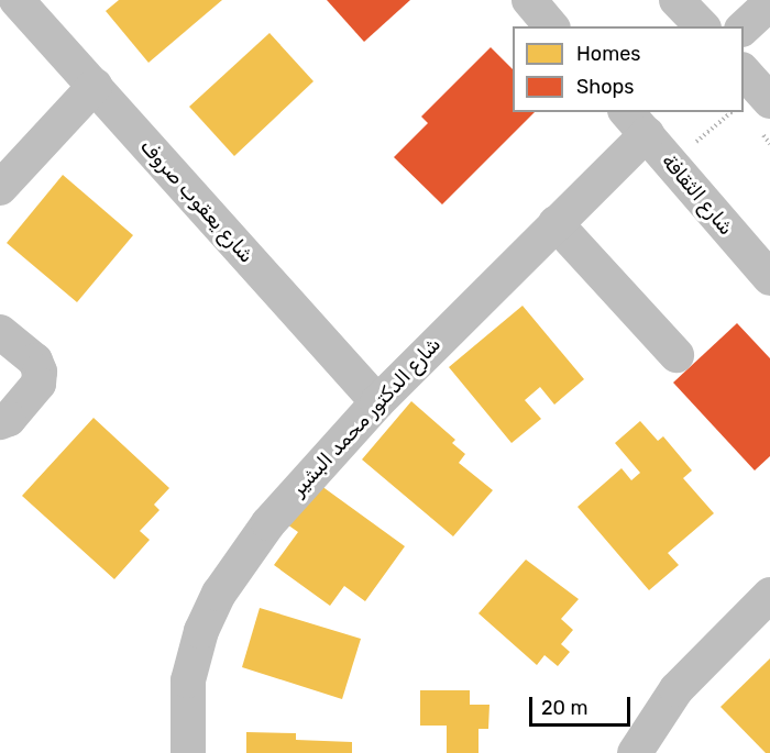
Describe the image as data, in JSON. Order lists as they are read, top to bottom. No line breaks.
{"streets":{"street":["شارع الثقافة","شارع يعقوب صروف","شارع الدكتور محمد البشير"]},"crossings":[["شارع الثقافة","شارع الدكتور محمد البشير"],["شارع يعقوب صروف","شارع الدكتور محمد البشير"]],"legend":["Homes","Shops"],"scale_bar":"20 m"}
